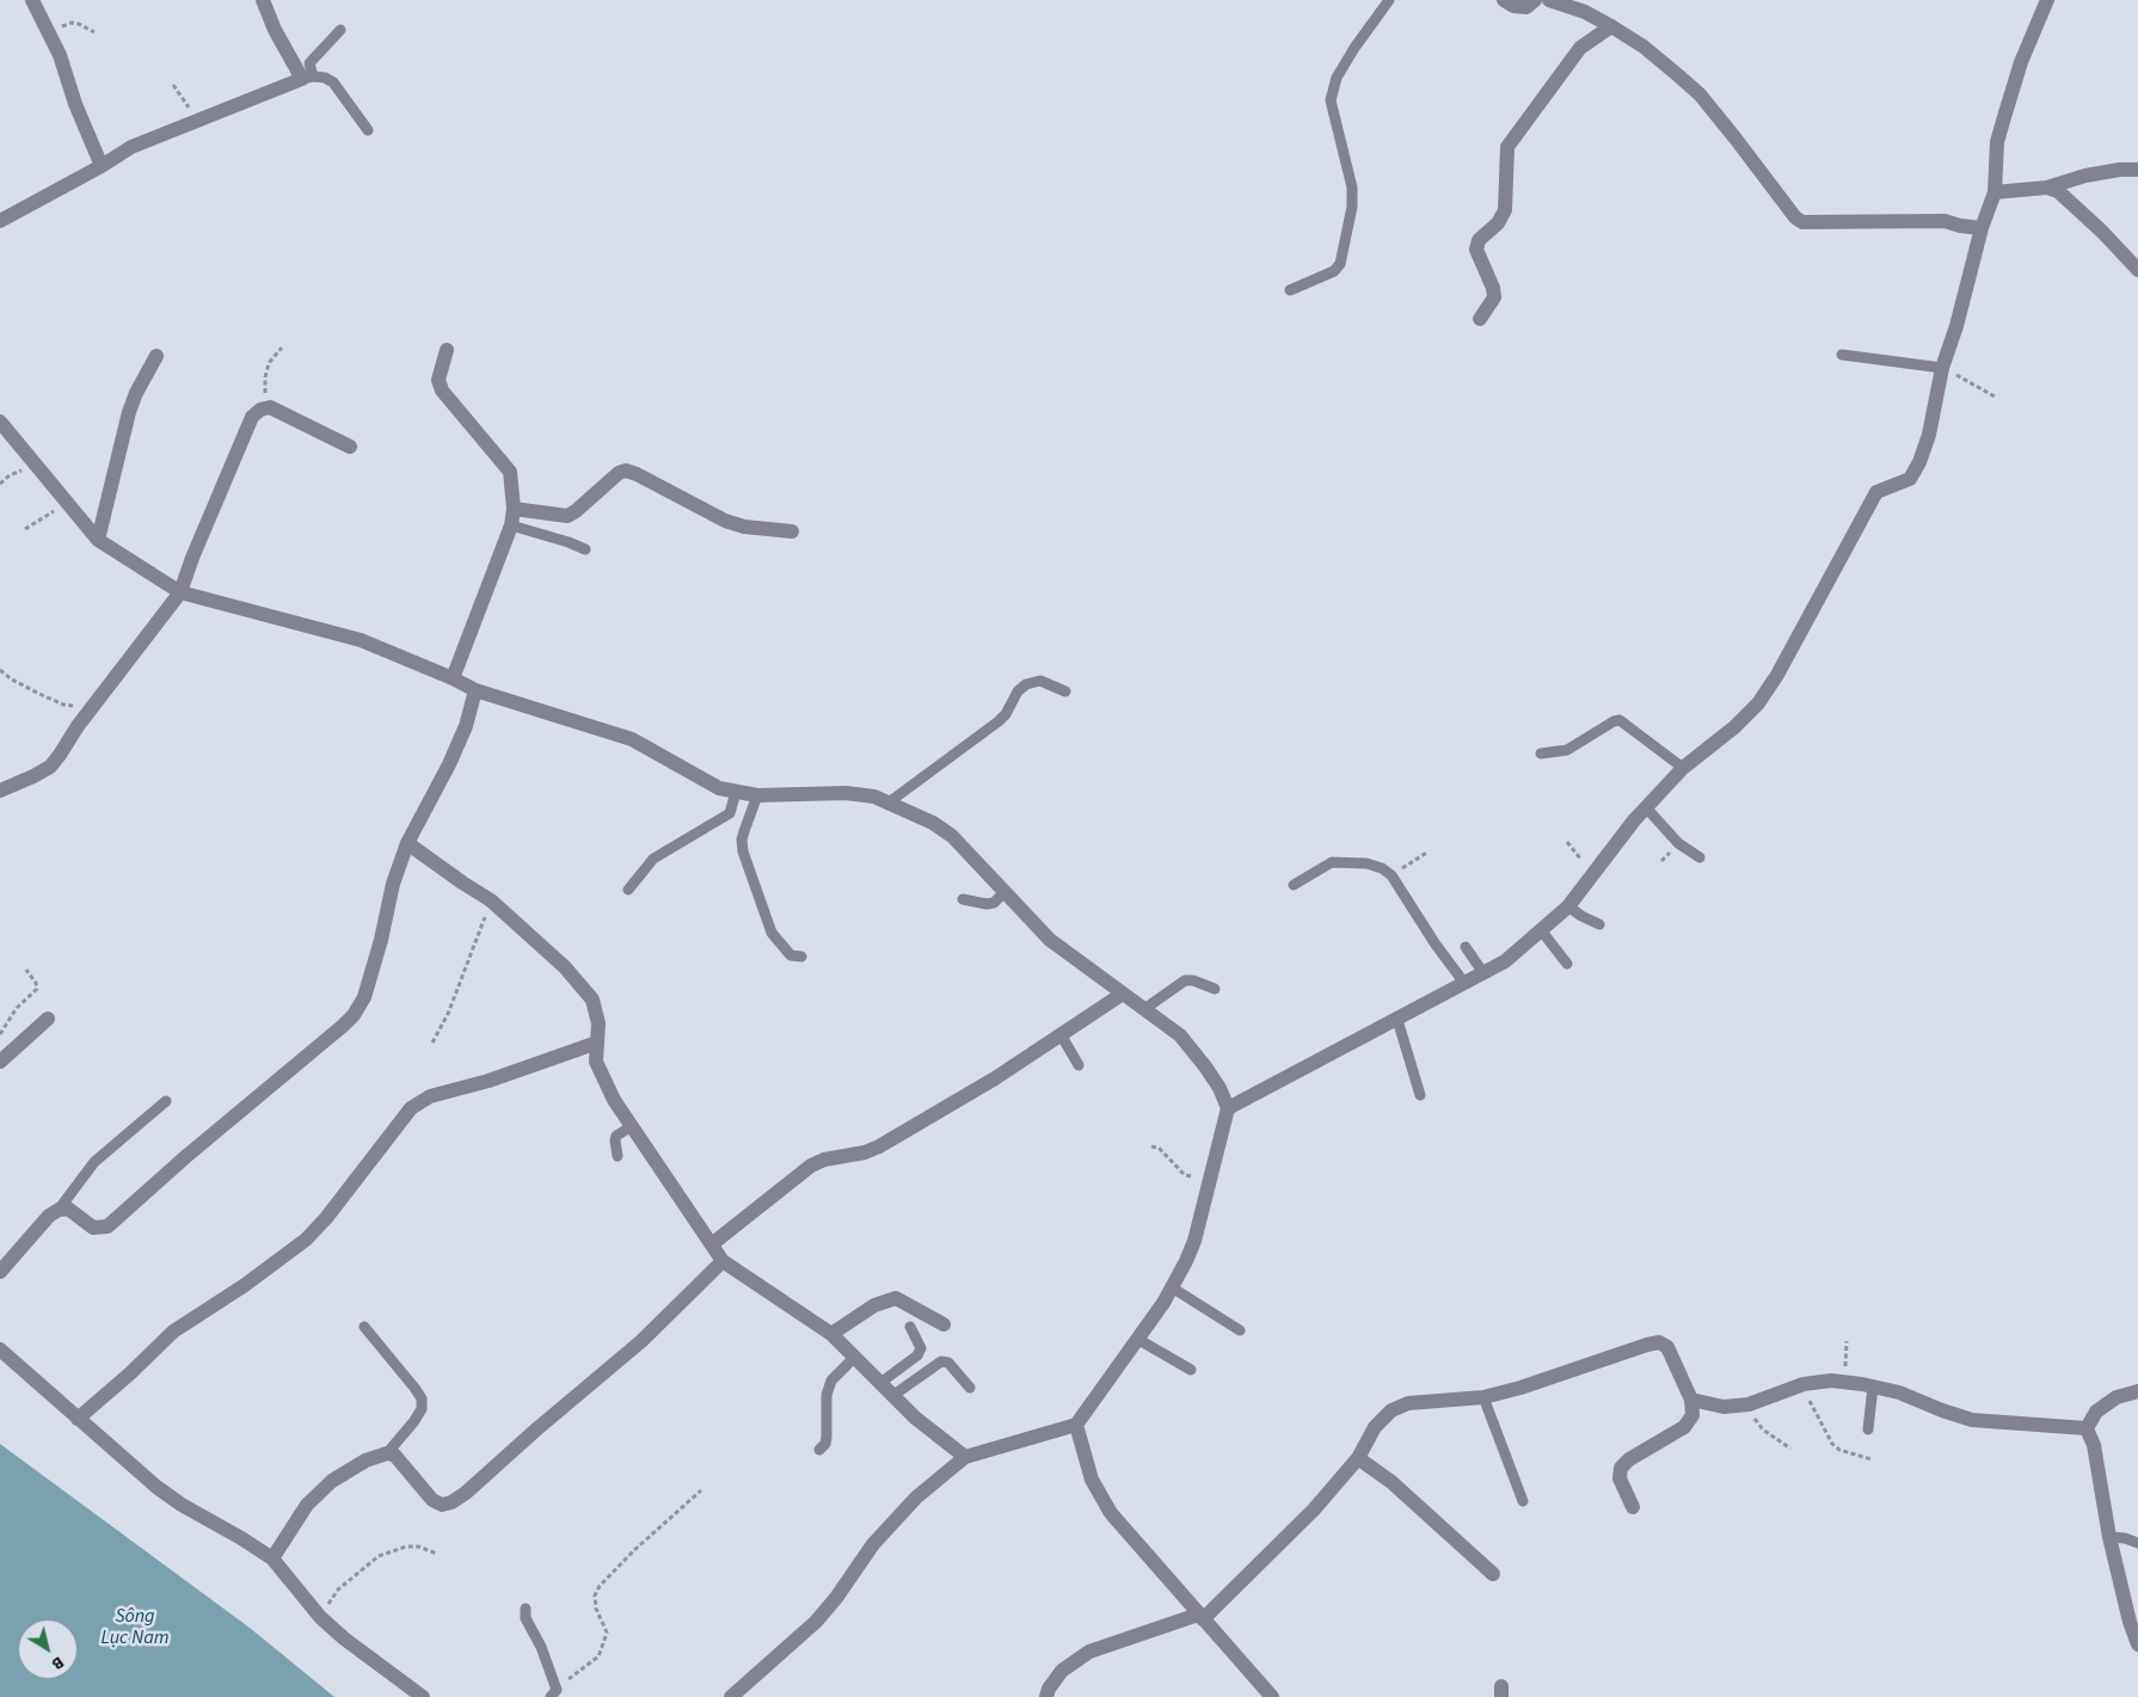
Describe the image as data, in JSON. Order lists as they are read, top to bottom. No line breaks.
{"water":["Sông Lục Nam"],"north":"bottom right"}
